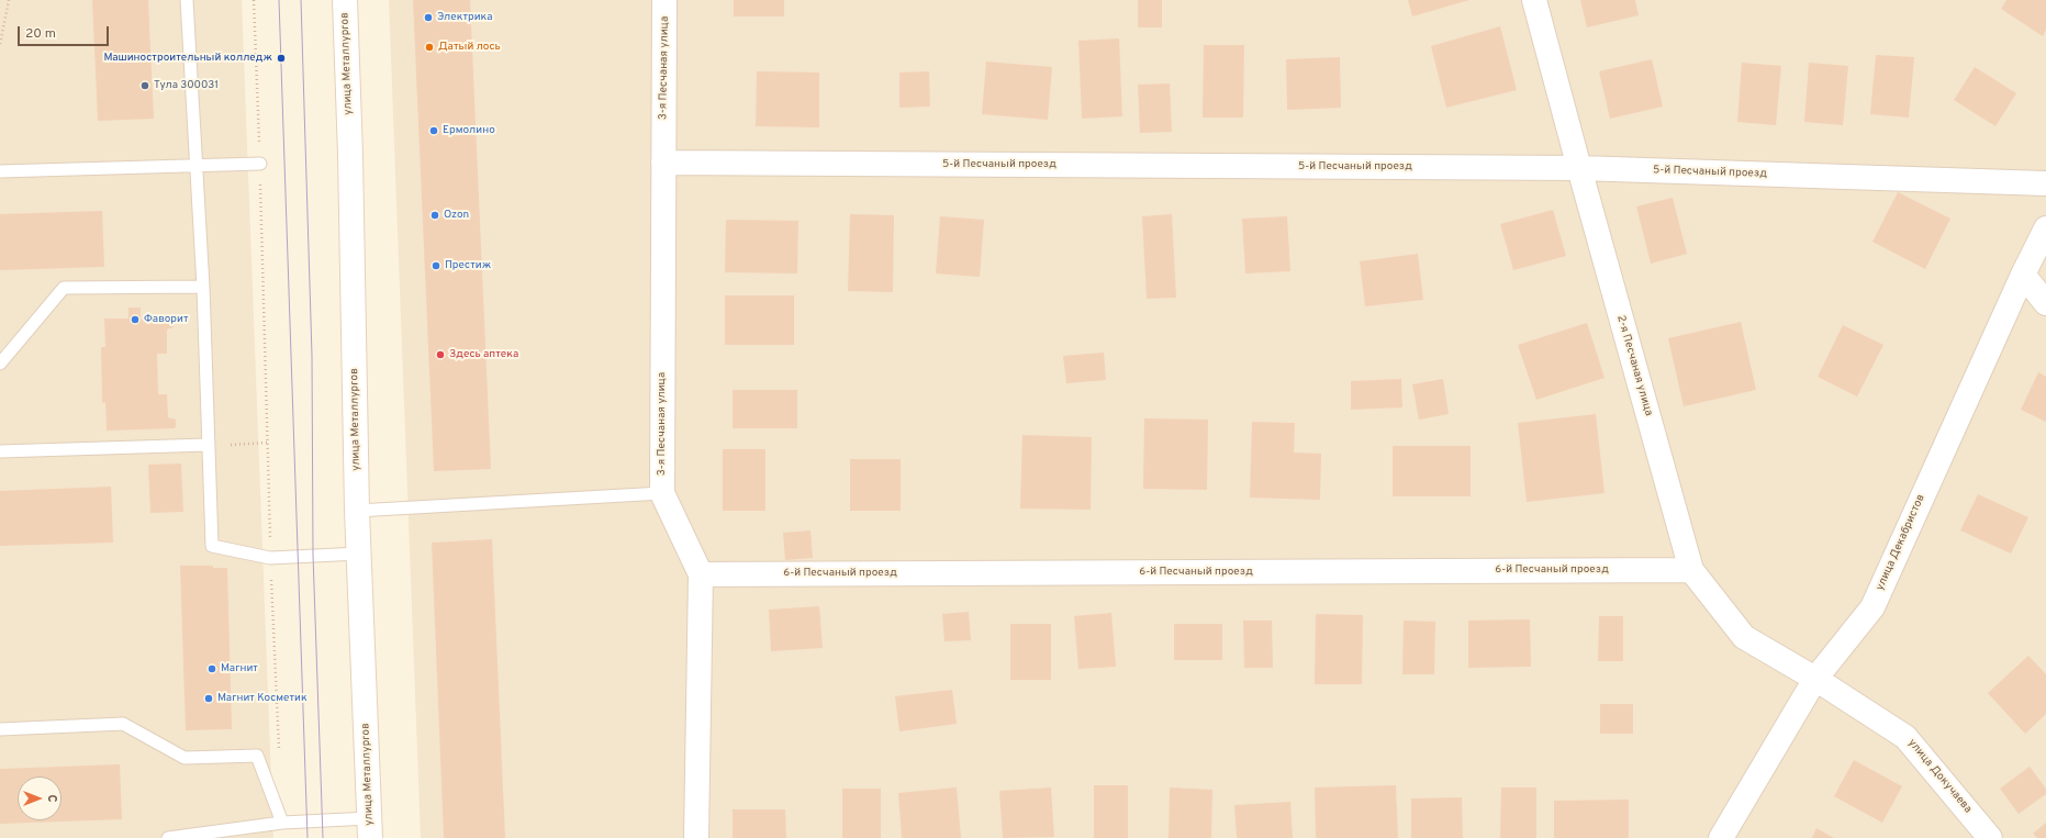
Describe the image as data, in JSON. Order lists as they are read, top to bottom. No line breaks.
{"streets":{"street":["улица Металлургов","3-я Песчаная улица","5-й Песчаный проезд","2-я Песчаная улица","улица Декабристов","6-й Песчаный проезд","улица Докучаева"]},"crossings":[["3-я Песчаная улица","5-й Песчаный проезд"],["3-я Песчаная улица","6-й Песчаный проезд"],["5-й Песчаный проезд","2-я Песчаная улица"],["2-я Песчаная улица","улица Декабристов"],["2-я Песчаная улица","6-й Песчаный проезд"],["2-я Песчаная улица","улица Докучаева"],["улица Декабристов","улица Докучаева"]],"places":["Электрика","Датый лось","Машиностроительный колледж","Тула 300031","Ермолино","Ozon","Престиж","Фаворит","Здесь аптека","Магнит","Магнит Косметик"],"scale_bar":"20 m","north":"right"}
